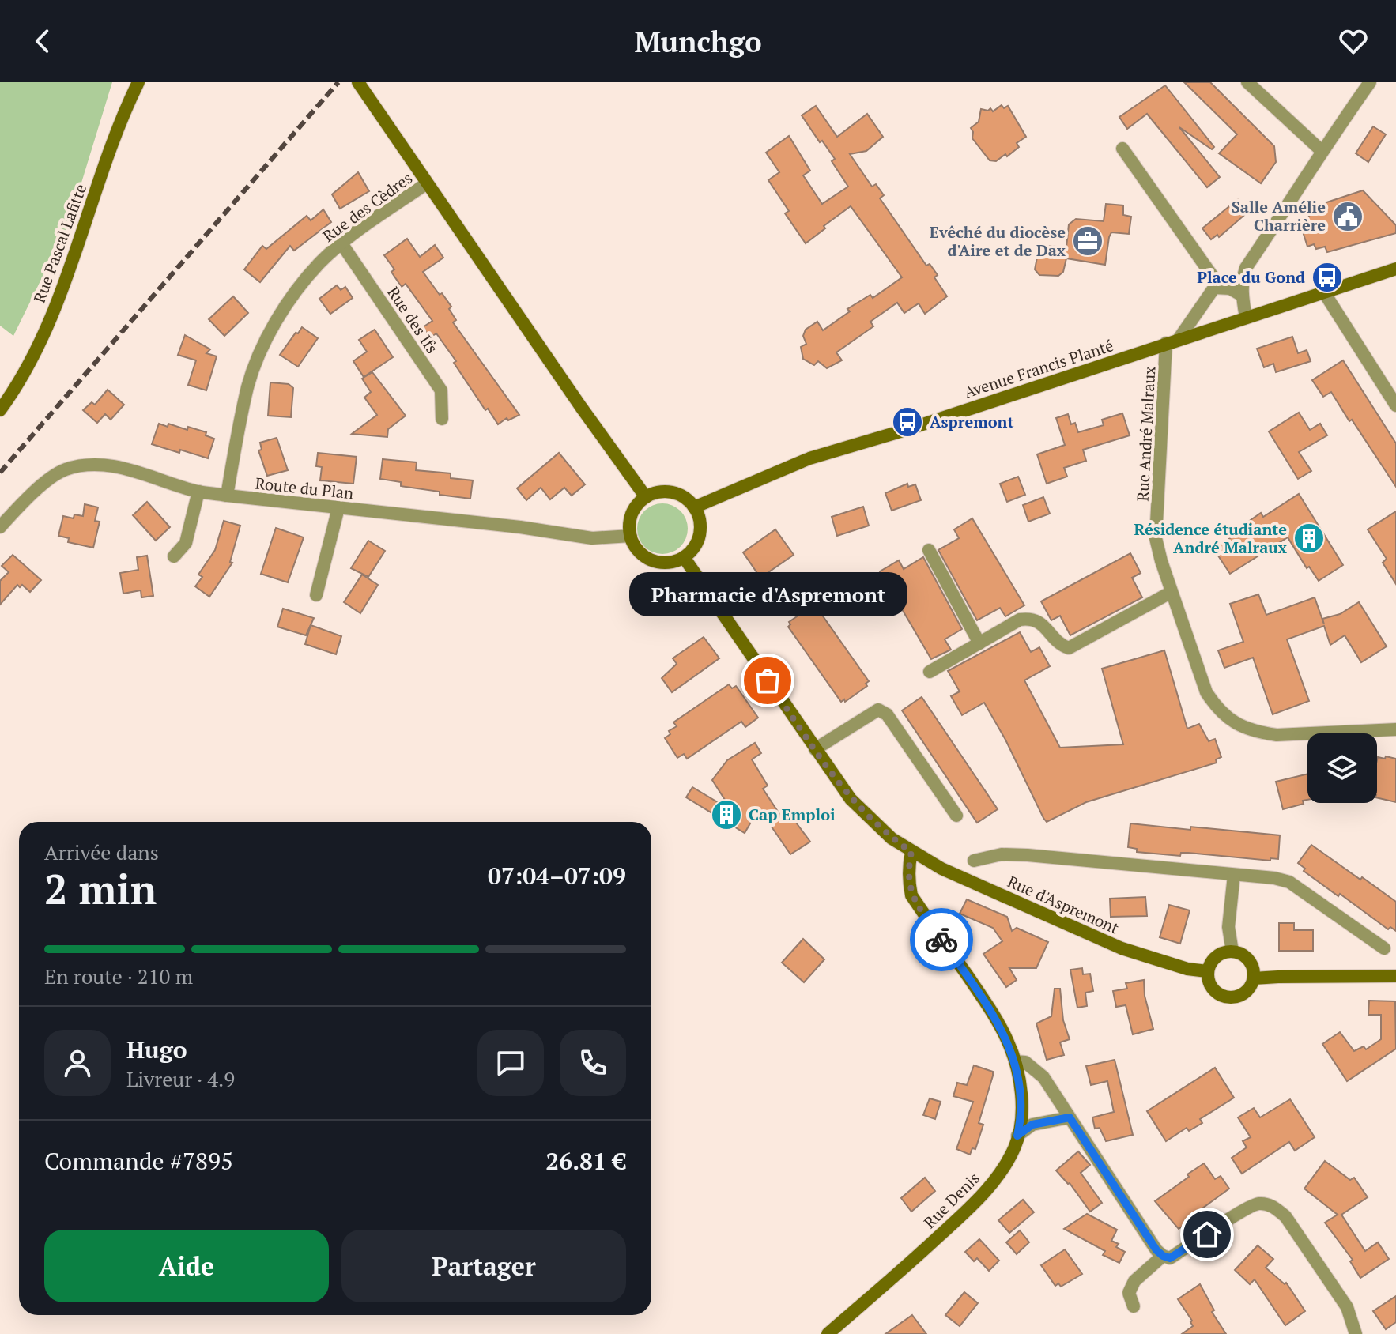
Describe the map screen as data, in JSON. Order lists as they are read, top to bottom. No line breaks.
{"streets":{"main road":["Rue Pascal Lafitte","Avenue Francis Planté","Rue d'Aspremont","Rue Denis"],"street":["Rue des Cèdres","Rue des Ifs","Rue André Malraux","Route du Plan"]},"crossings":[["Rue des Cèdres","Rue des Ifs"],["Rue des Cèdres","Route du Plan"],["Avenue Francis Planté","Rue André Malraux"],["Avenue Francis Planté","Route du Plan"],["Avenue Francis Planté","Rue d'Aspremont"],["Route du Plan","Rue d'Aspremont"],["Rue d'Aspremont","Rue Denis"]],"places":{"public building":["Salle Amélie Charrière"],"office":["Evêché du diocèse d'Aire et de Dax"],"bus stop":["Place du Gond","Aspremont"],"building":["Résidence étudiante André Malraux","Cap Emploi"],"other":["Pharmacie d'Aspremont"]},"page":{"header":"Munchgo","bubble":"Pharmacie d'Aspremont","heading":["2 min","Arrivée dans","07:04–07:09"],"panel":["Hugo","Livreur · 4.9","Commande #7895","26.81 €"],"bar":"En route · 210 m","buttons":["Aide","Partager"]}}
